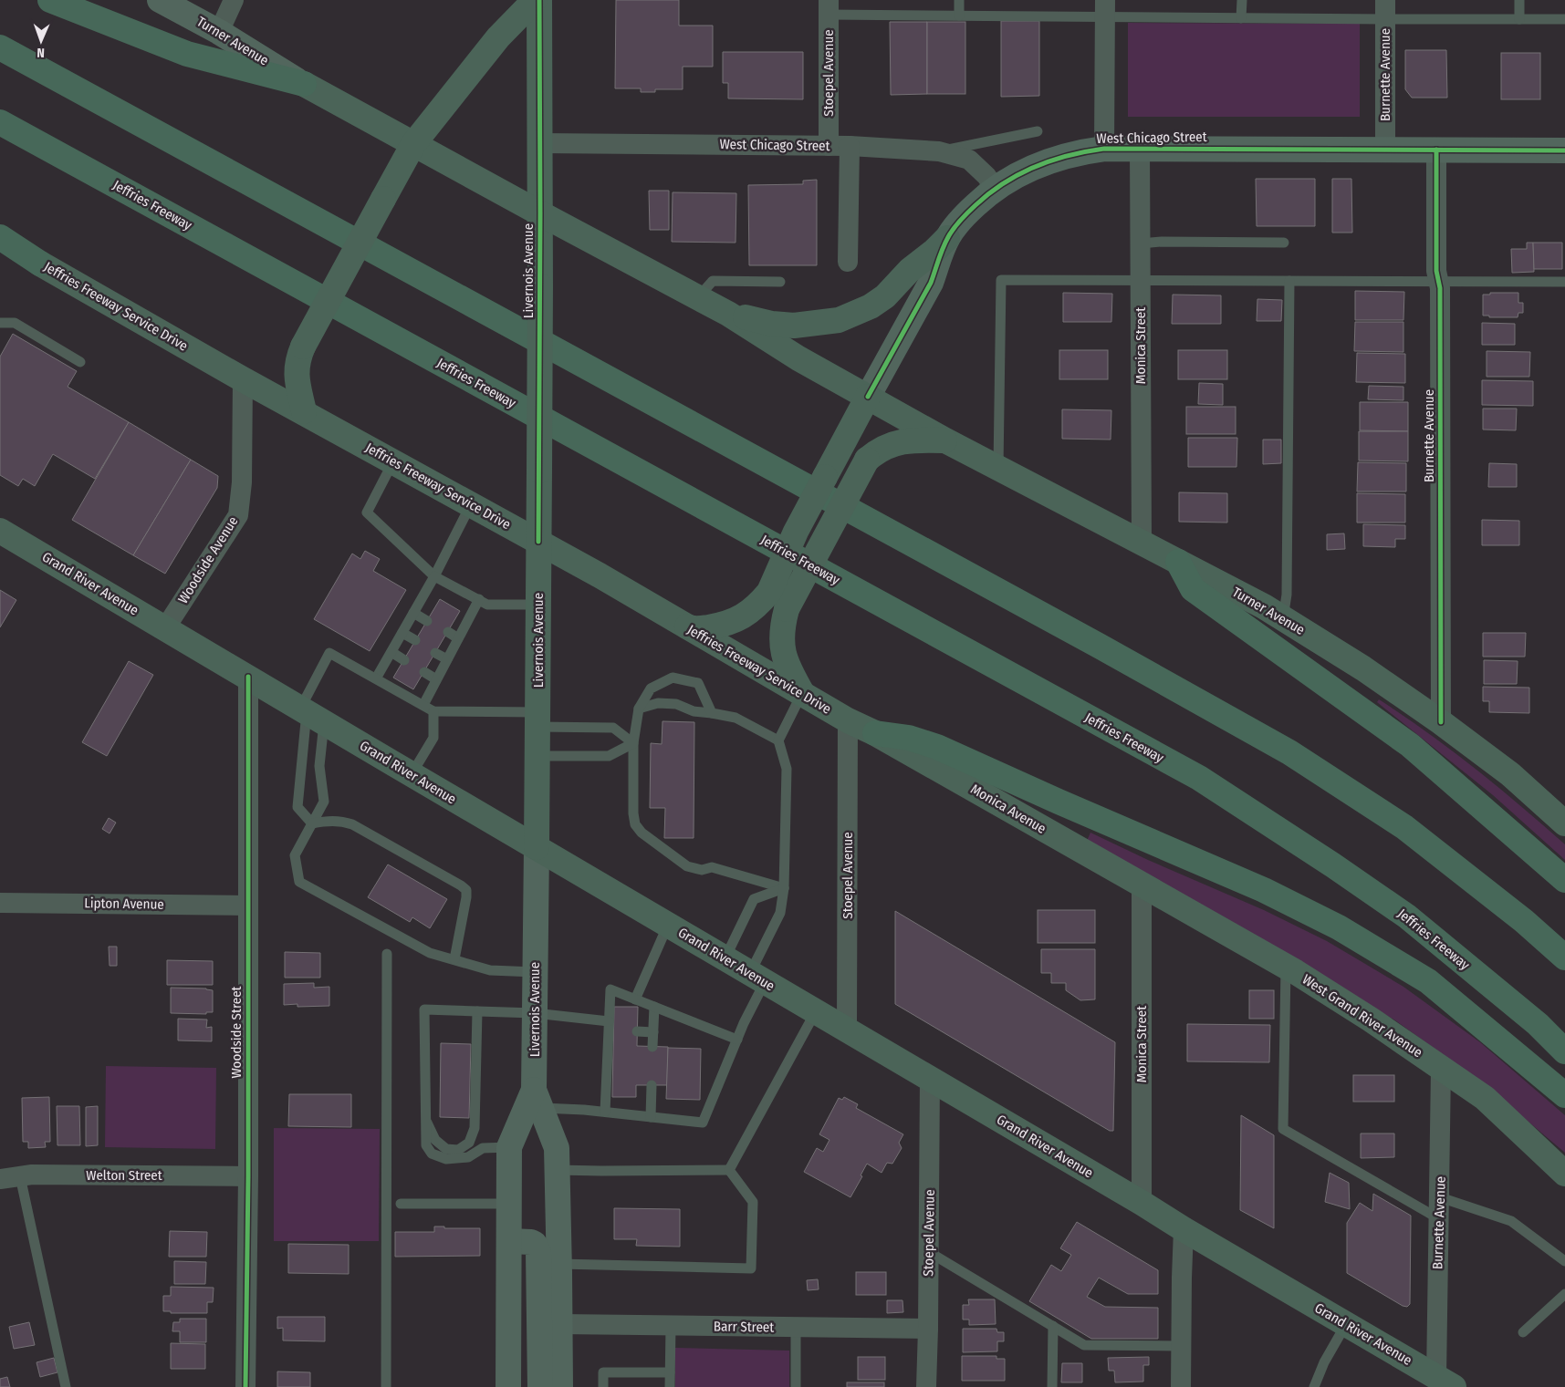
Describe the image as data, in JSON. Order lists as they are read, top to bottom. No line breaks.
{"streets":{"highway":["Jeffries Freeway"],"main road":["Turner Avenue","Livernois Avenue","Jeffries Freeway Service Drive","Grand River Avenue","Monica Avenue","West Grand River Avenue"],"street":["Stoepel Avenue","Burnette Avenue","West Chicago Street","Monica Street","Woodside Avenue","Lipton Avenue","Woodside Street","Welton Street","Barr Street"]},"crossings":[["Turner Avenue","Burnette Avenue"],["Turner Avenue","Monica Street"],["Stoepel Avenue","West Chicago Street"],["Stoepel Avenue","Jeffries Freeway Service Drive"],["Stoepel Avenue","Grand River Avenue"],["Stoepel Avenue","Barr Street"],["Burnette Avenue","West Chicago Street"],["Burnette Avenue","Grand River Avenue"],["Burnette Avenue","West Grand River Avenue"],["West Chicago Street","Livernois Avenue"],["West Chicago Street","Monica Street"],["Livernois Avenue","Jeffries Freeway Service Drive"],["Livernois Avenue","Grand River Avenue"],["Livernois Avenue","Barr Street"],["Jeffries Freeway Service Drive","Woodside Avenue"],["Jeffries Freeway Service Drive","Monica Avenue"],["Monica Street","Grand River Avenue"],["Monica Street","Monica Avenue"],["Monica Street","West Grand River Avenue"],["Woodside Avenue","Grand River Avenue"],["Grand River Avenue","Woodside Street"],["Monica Avenue","West Grand River Avenue"],["Lipton Avenue","Woodside Street"],["Woodside Street","Welton Street"]],"north":"bottom"}
